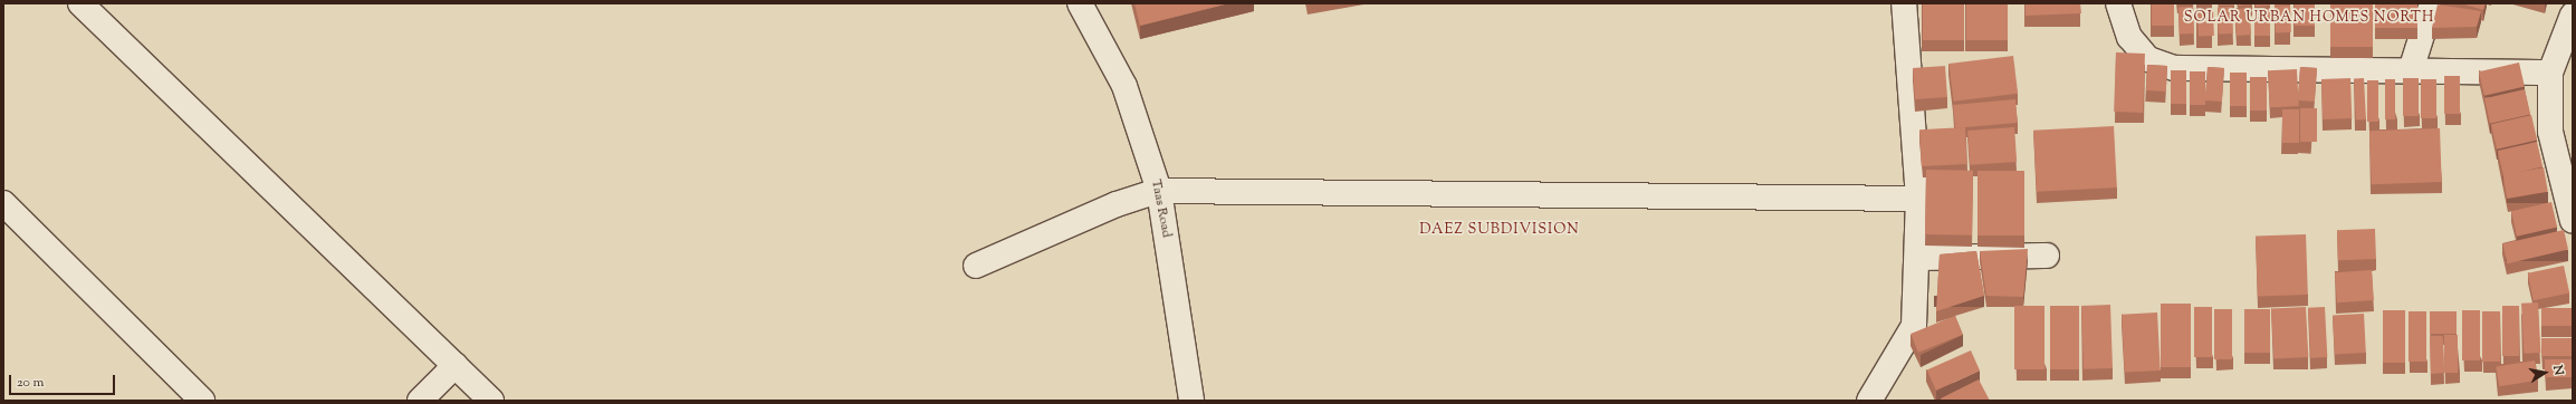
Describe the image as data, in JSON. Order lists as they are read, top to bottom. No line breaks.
{"streets":{"street":["Taas Road"]},"districts":["SOLAR URBAN HOMES NORTH","DAEZ SUBDIVISION"],"scale_bar":"20 m","north":"right"}
